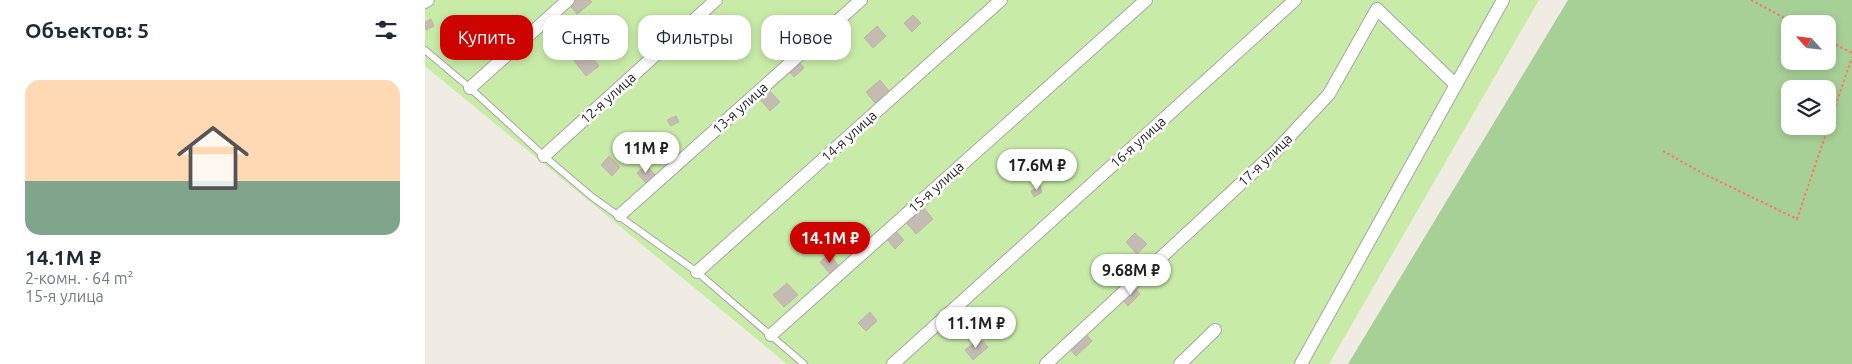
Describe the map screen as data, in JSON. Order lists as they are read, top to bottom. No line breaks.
{"streets":{"street":["12-я улица","13-я улица","14-я улица","16-я улица","17-я улица","15-я улица"]},"north":"top left","page":{"heading":"Объектов: 5","chip":["Купить","Снять","Фильтры","Новое"],"list":[{"name":"14.1M ₽","note":"2-комн. · 64 m² · 15-я улица"}],"price":["11M ₽","17.6M ₽","14.1M ₽","9.68M ₽","11.1M ₽"]}}
